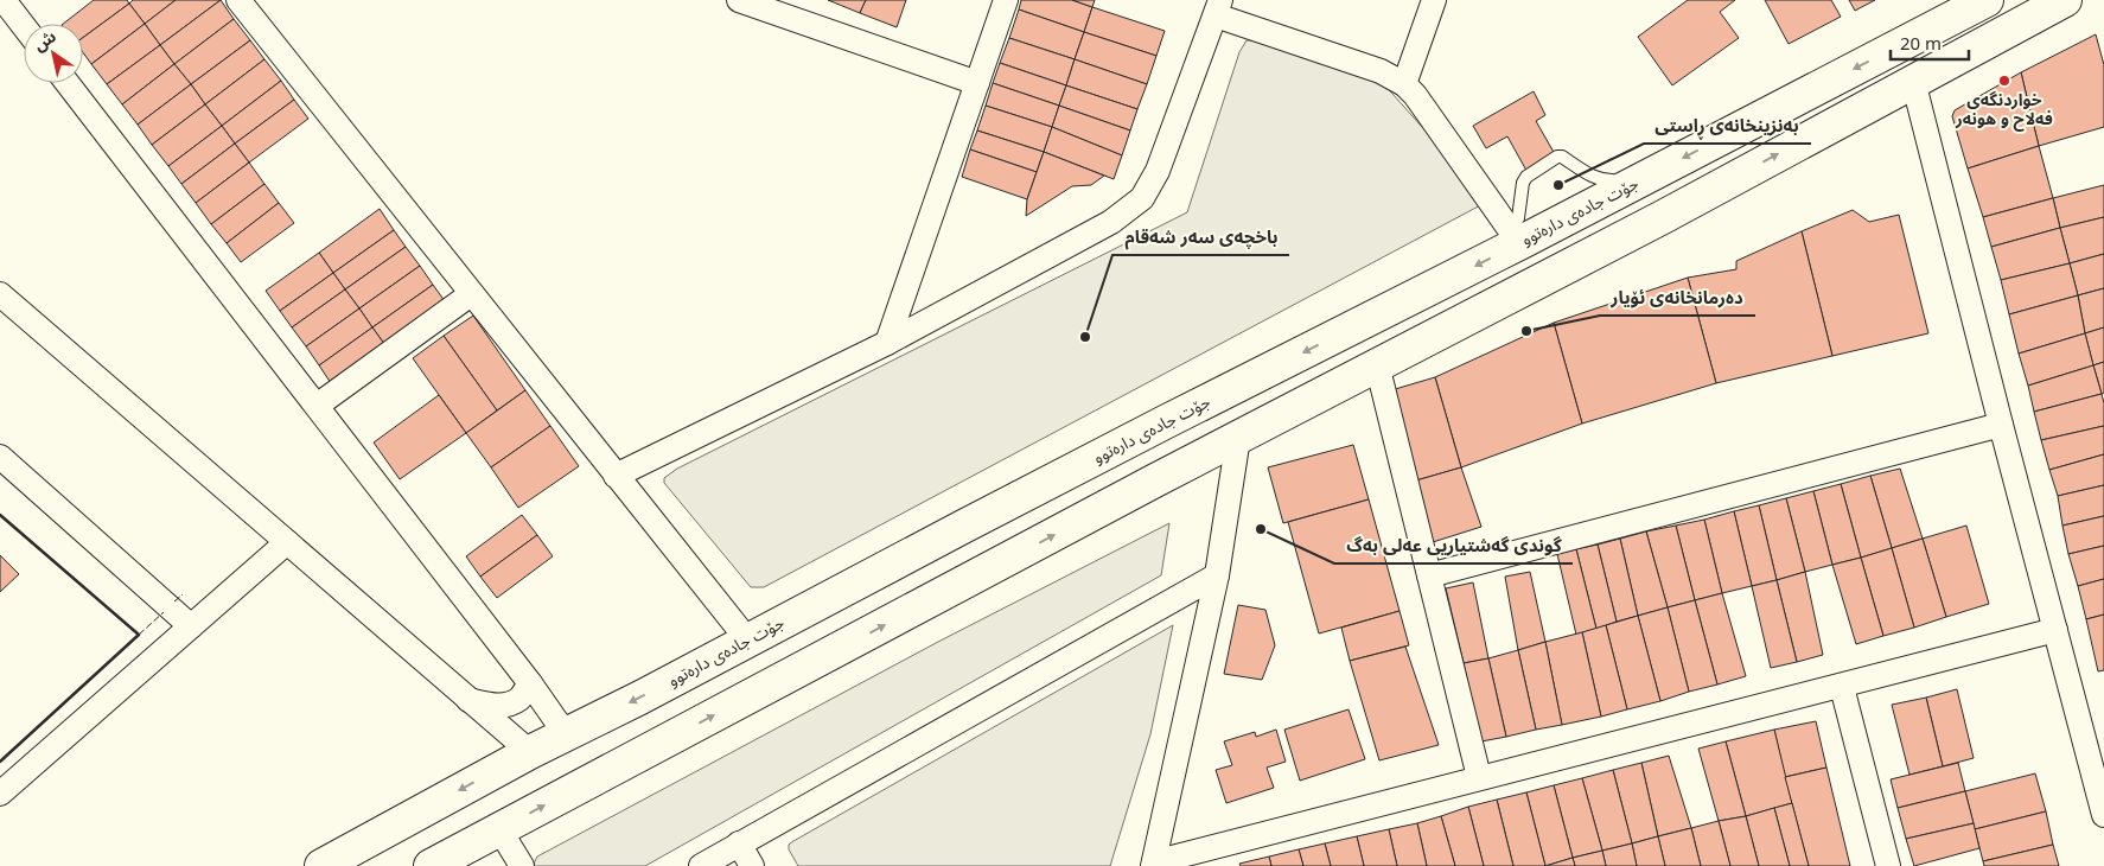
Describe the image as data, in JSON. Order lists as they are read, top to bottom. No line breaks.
{"streets":{"main road":["جۆت جادەی دارەتوو"]},"places":["خواردنگەی فەلاح و هونەر","بەنزینخانەی ڕاستی","دەرمانخانەی ئۆیار","باخچەی سەر شەقام","گوندی گەشتیاریی عەلی بەگ"],"scale_bar":"20 m","north":"top left"}
